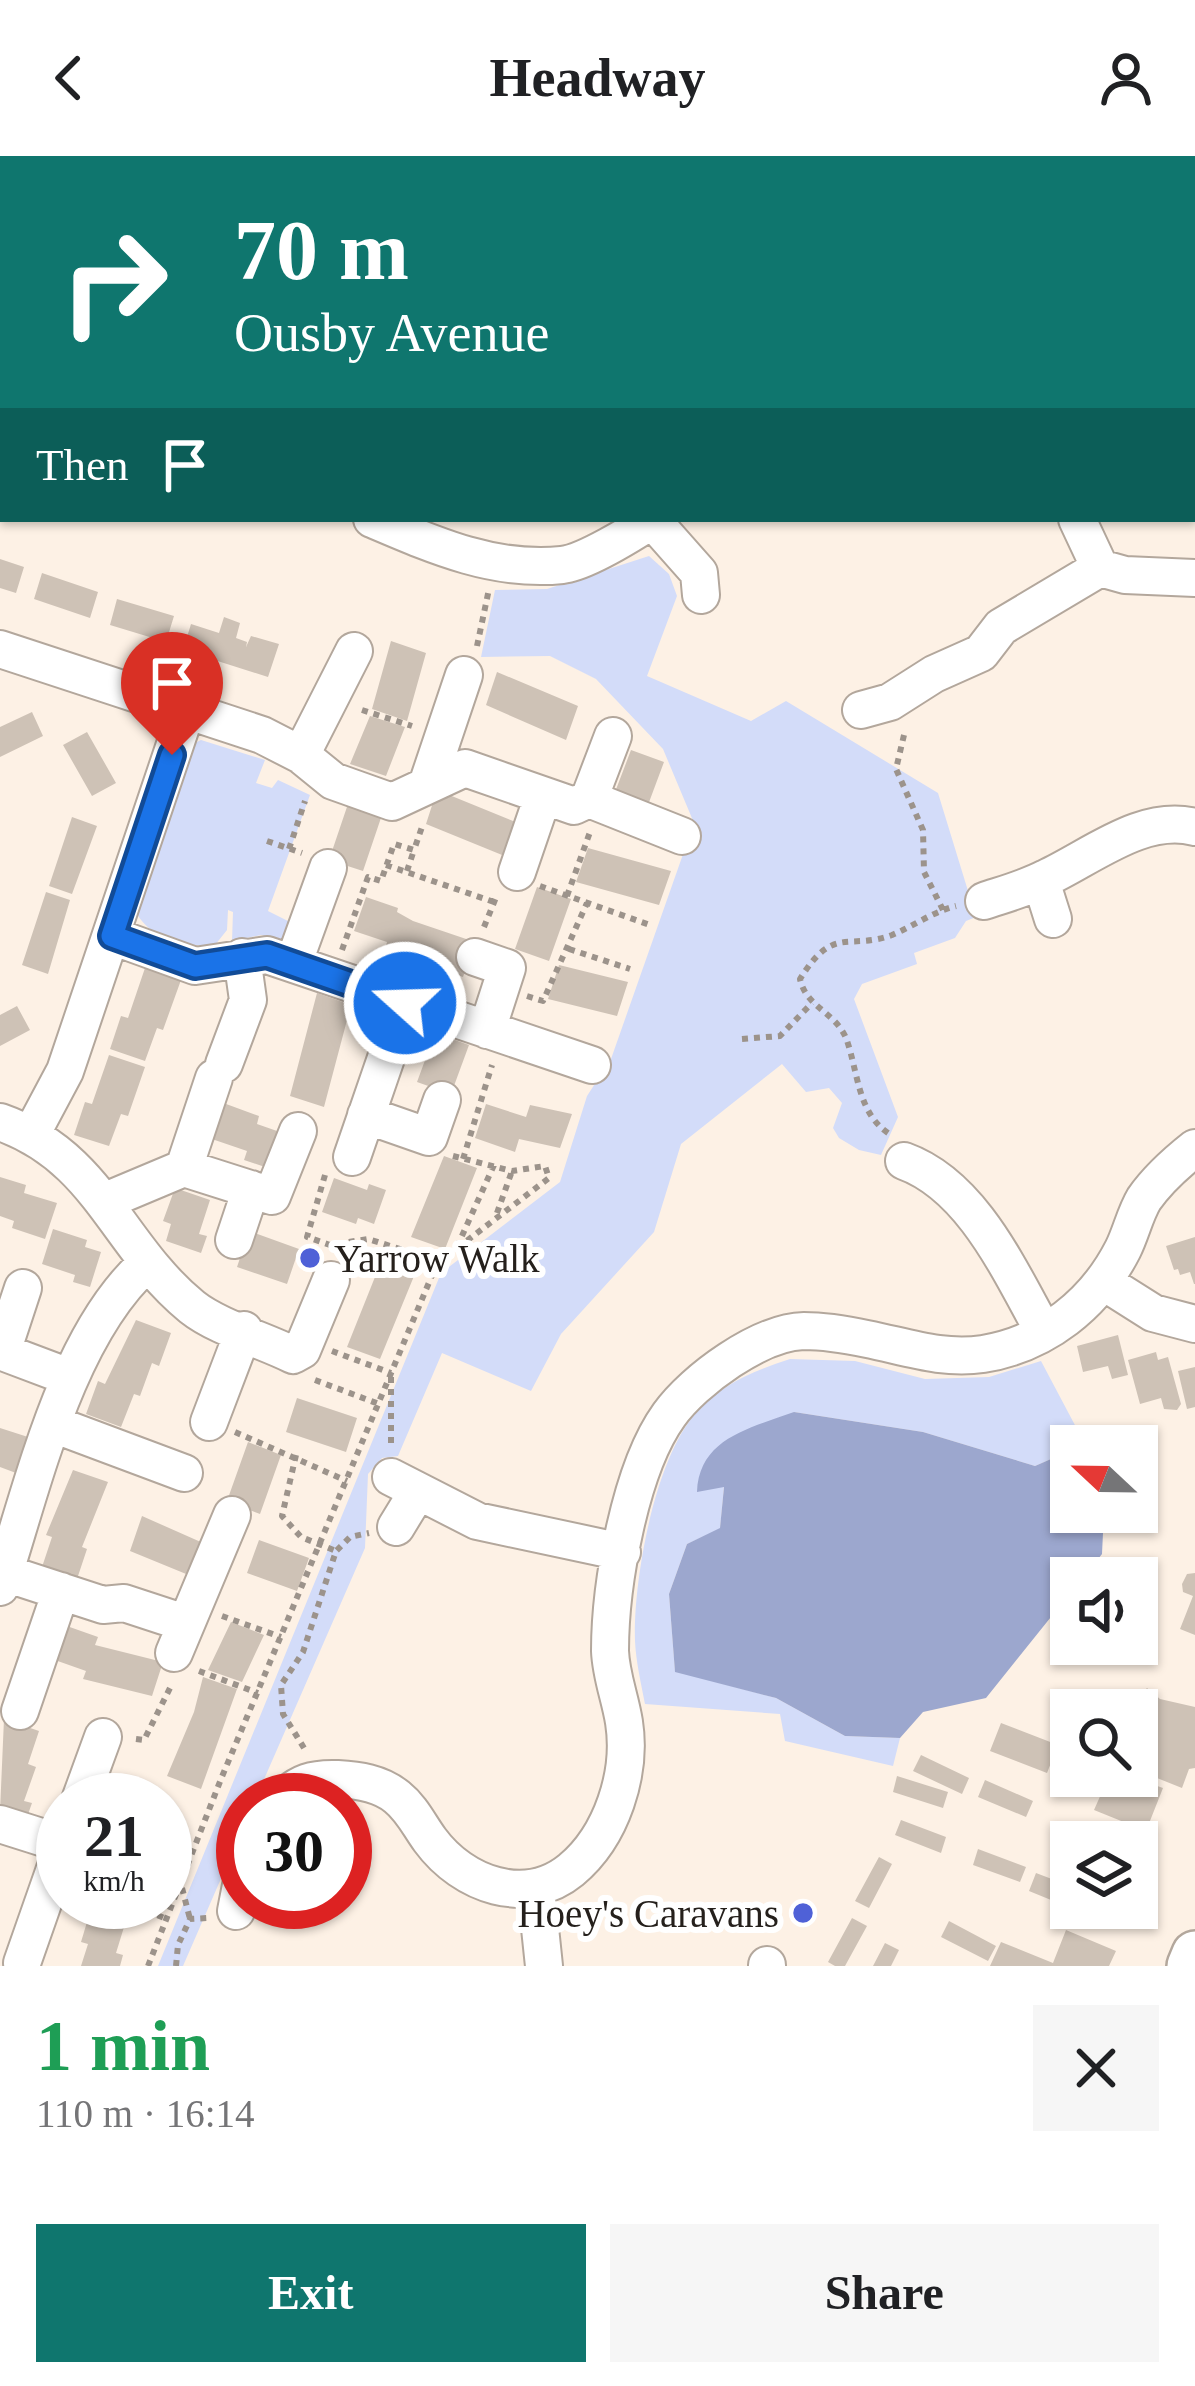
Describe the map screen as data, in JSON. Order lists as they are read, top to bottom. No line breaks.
{"places":["Yarrow Walk","Hoey's Caravans"],"north":"left","page":{"header":"Headway","turn":["70 m","Ousby Avenue"],"then":"Then","speed":"21 km/h","limit":"30","heading":["1 min","110 m · 16:14"],"buttons":["Exit","Share"]}}
